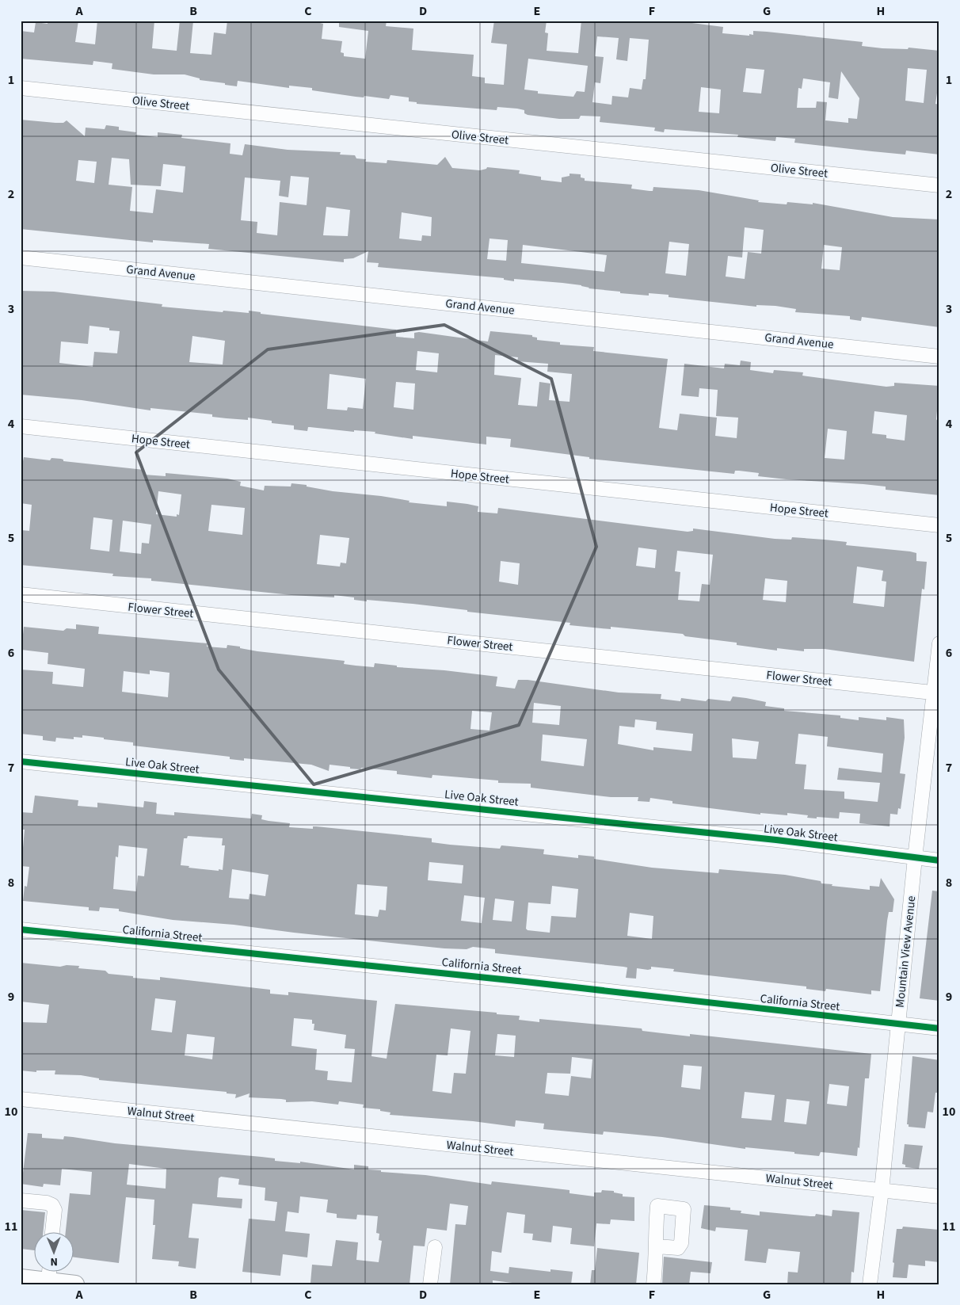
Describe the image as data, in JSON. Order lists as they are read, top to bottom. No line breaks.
{"streets":{"street":["Olive Street","Grand Avenue","Hope Street","Flower Street","Live Oak Street","California Street","Mountain View Avenue","Walnut Street"]},"crossings":[["Flower Street","Mountain View Avenue"],["Live Oak Street","Mountain View Avenue"],["California Street","Mountain View Avenue"],["Mountain View Avenue","Walnut Street"]],"north":"bottom","grid":{"columns":["A","B","C","D","E","F","G","H"],"rows":["1","2","3","4","5","6","7","8","9","10","11"]}}
